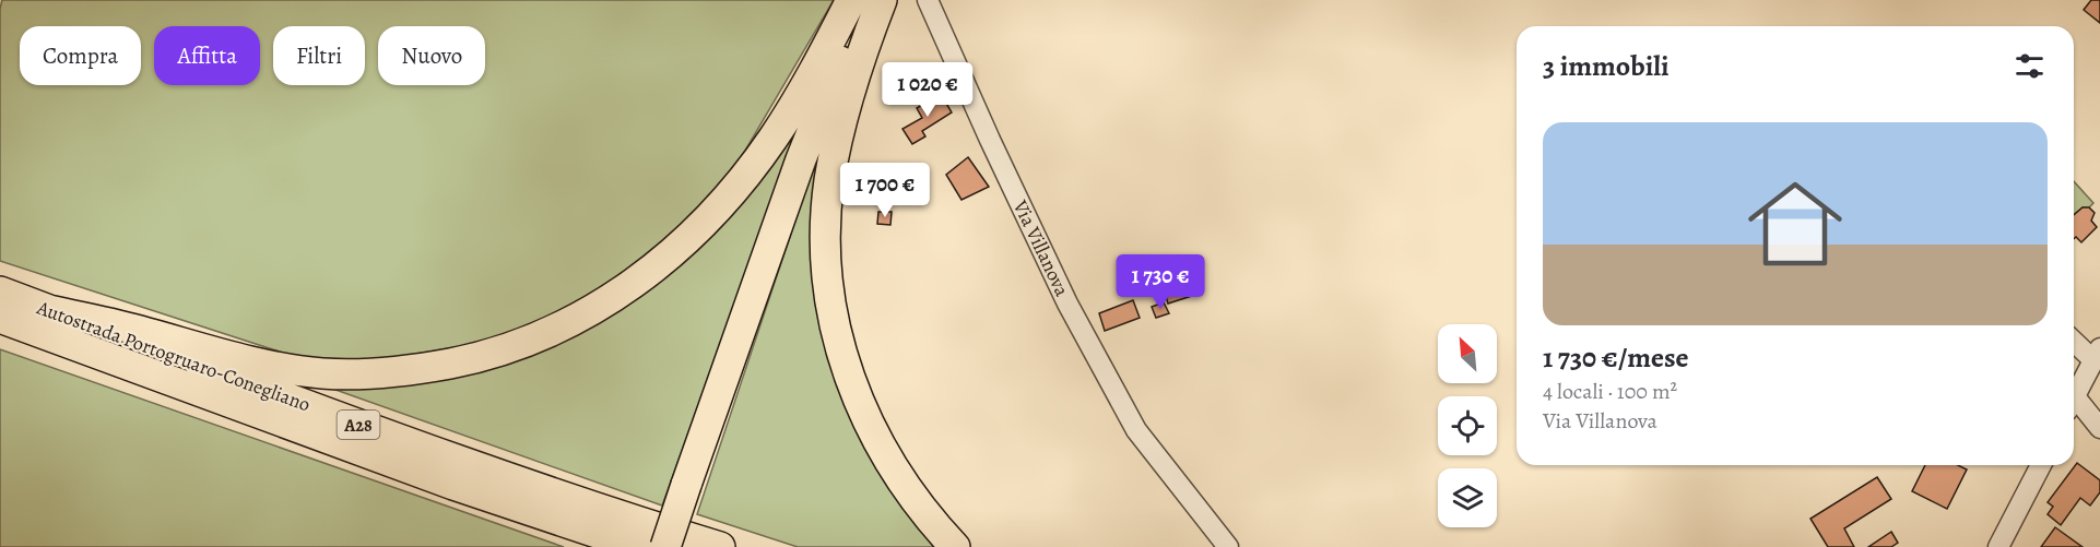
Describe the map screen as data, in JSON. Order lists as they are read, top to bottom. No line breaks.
{"streets":{"highway":["Autostrada Portogruaro-Conegliano","A28"],"street":["Via Villanova"]},"north":"top left","page":{"chip":["Compra","Affitta","Filtri","Nuovo"],"heading":"3 immobili","price":["1 020 €","1 700 €","1 730 €"],"list":[{"name":"1 730 €/mese","note":"4 locali · 100 m² · Via Villanova"}]}}
